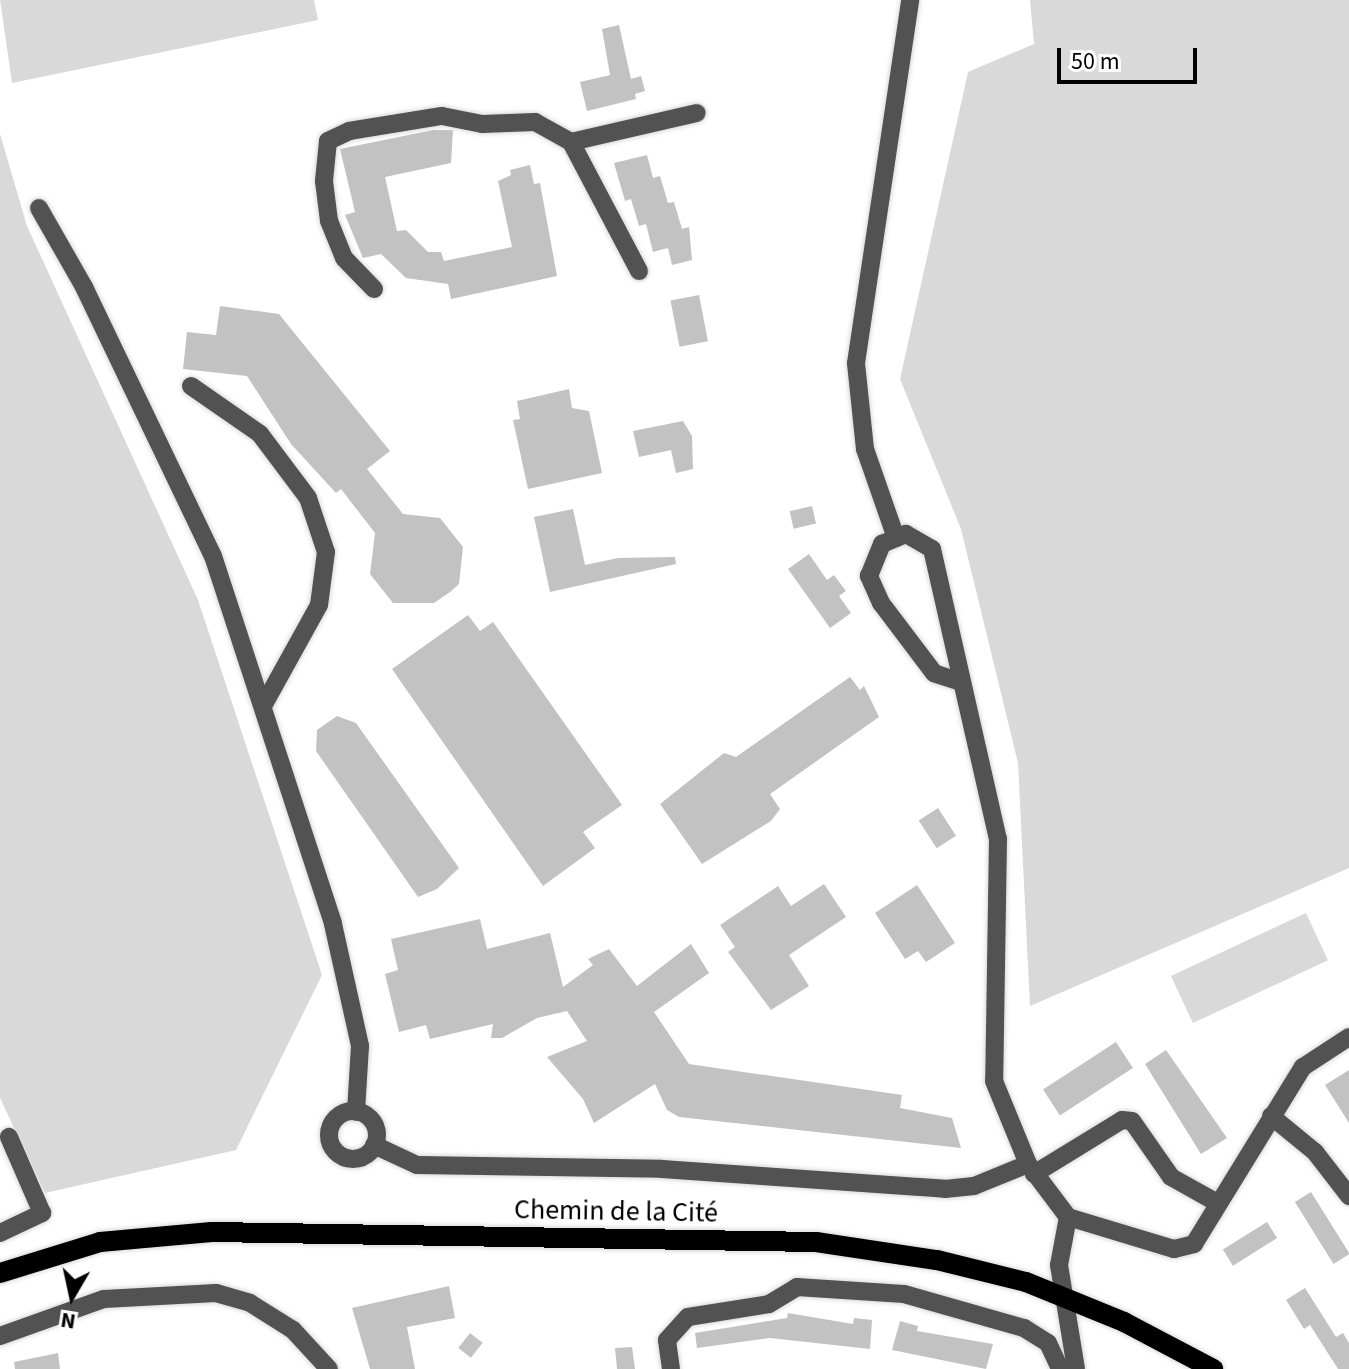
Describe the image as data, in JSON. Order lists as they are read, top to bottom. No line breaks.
{"streets":{"main road":["Chemin de la Cité"]},"scale_bar":"50 m","north":"bottom"}
